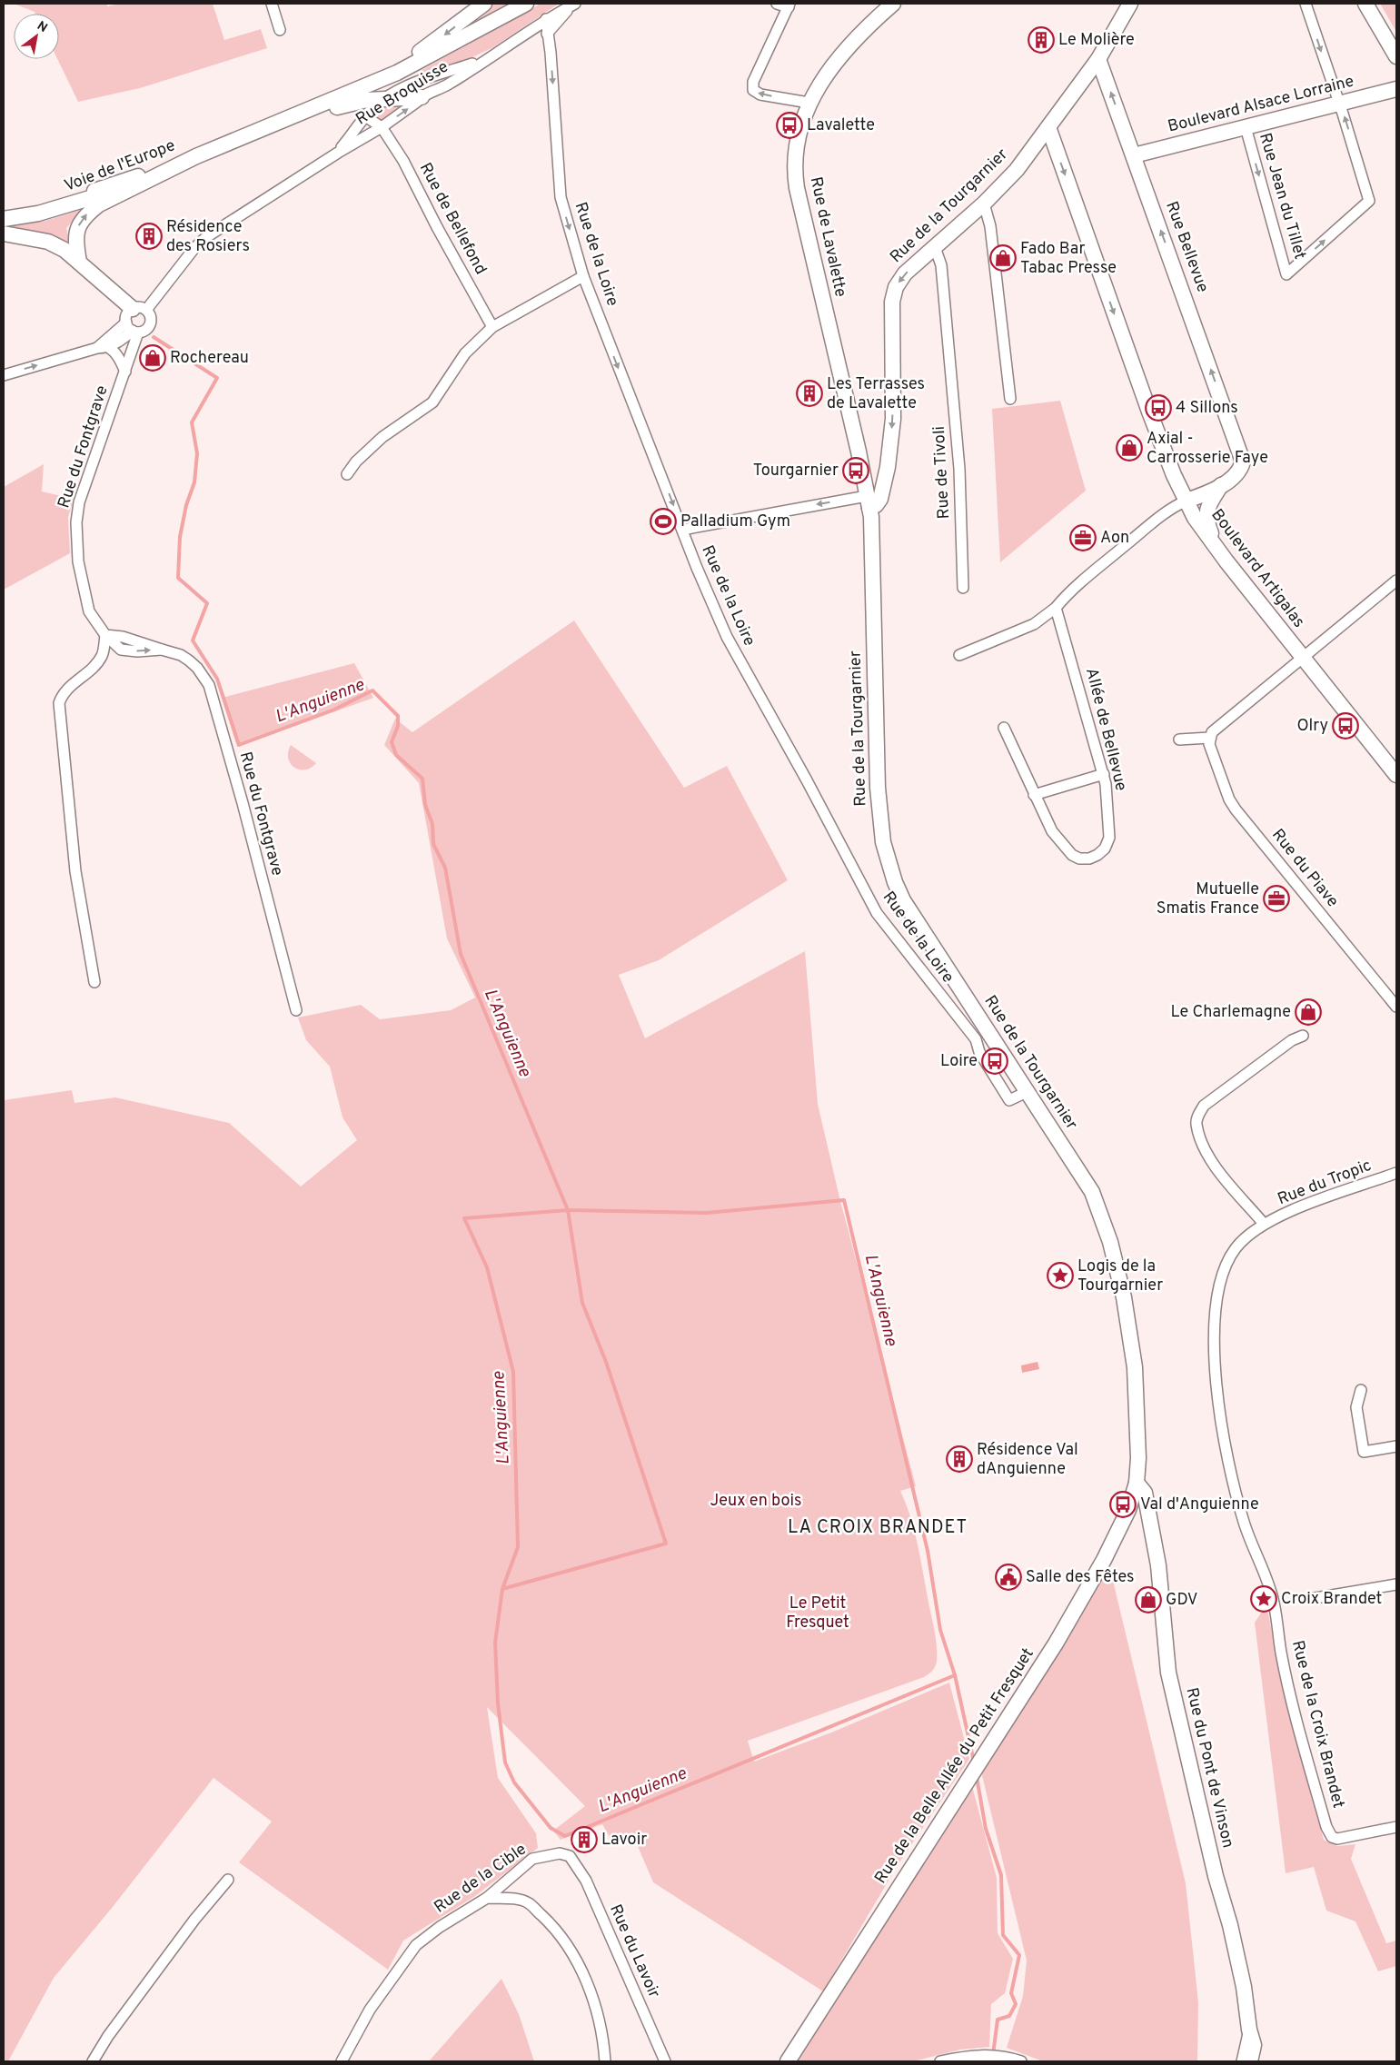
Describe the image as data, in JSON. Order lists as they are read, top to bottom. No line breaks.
{"streets":{"street":["Rue Broquisse","Boulevard Alsace Lorraine","Voie de l'Europe","Rue Jean du Tillet","Rue de la Tourgarnier","Rue de Bellefond","Rue de Lavalette","Rue Bellevue","Rue de la Loire","Rue du Fontgrave","Rue de Tivoli","Boulevard Artigalas","Allée de Bellevue","Rue du Piave","Rue du Tropic","Rue de la Croix Brandet","Rue de la Belle Allée du Petit Fresquet","Rue du Pont de Vinson","Rue de la Cible","Rue du Lavoir"]},"crossings":[["Rue Broquisse","Rue de Bellefond"],["Rue Broquisse","Rue de la Loire"],["Rue Broquisse","Rue du Fontgrave"],["Boulevard Alsace Lorraine","Rue Jean du Tillet"],["Boulevard Alsace Lorraine","Rue Bellevue"],["Rue de la Tourgarnier","Rue de Lavalette"],["Rue de la Tourgarnier","Rue Bellevue"],["Rue de la Tourgarnier","Rue de la Loire"],["Rue de la Tourgarnier","Rue de Tivoli"],["Rue de la Tourgarnier","Boulevard Artigalas"],["Rue de la Tourgarnier","Rue de la Belle Allée du Petit Fresquet"],["Rue de la Tourgarnier","Rue du Pont de Vinson"],["Rue du Tropic","Rue de la Croix Brandet"],["Rue de la Belle Allée du Petit Fresquet","Rue du Pont de Vinson"],["Rue de la Cible","Rue du Lavoir"]],"one_way":["Rue Bellevue","Rue de la Loire"],"districts":["LA CROIX BRANDET"],"water":["L'Anguienne"],"parks":["Jeux en bois","Le Petit Fresquet"],"places":{"building":["Le Molière","Résidence des Rosiers","Les Terrasses de Lavalette","Résidence Val dAnguienne","Lavoir"],"bus stop":["Lavalette","4 Sillons","Tourgarnier","Olry","Loire","Val d'Anguienne"],"shop":["Fado Bar Tabac Presse","Rochereau","Axial - Carrosserie Faye","Le Charlemagne","GDV"],"sports":["Palladium Gym"],"office":["Aon","Mutuelle Smatis France"],"place":["Logis de la Tourgarnier","Croix Brandet"],"public building":["Salle des Fêtes"]},"north":"top right"}
